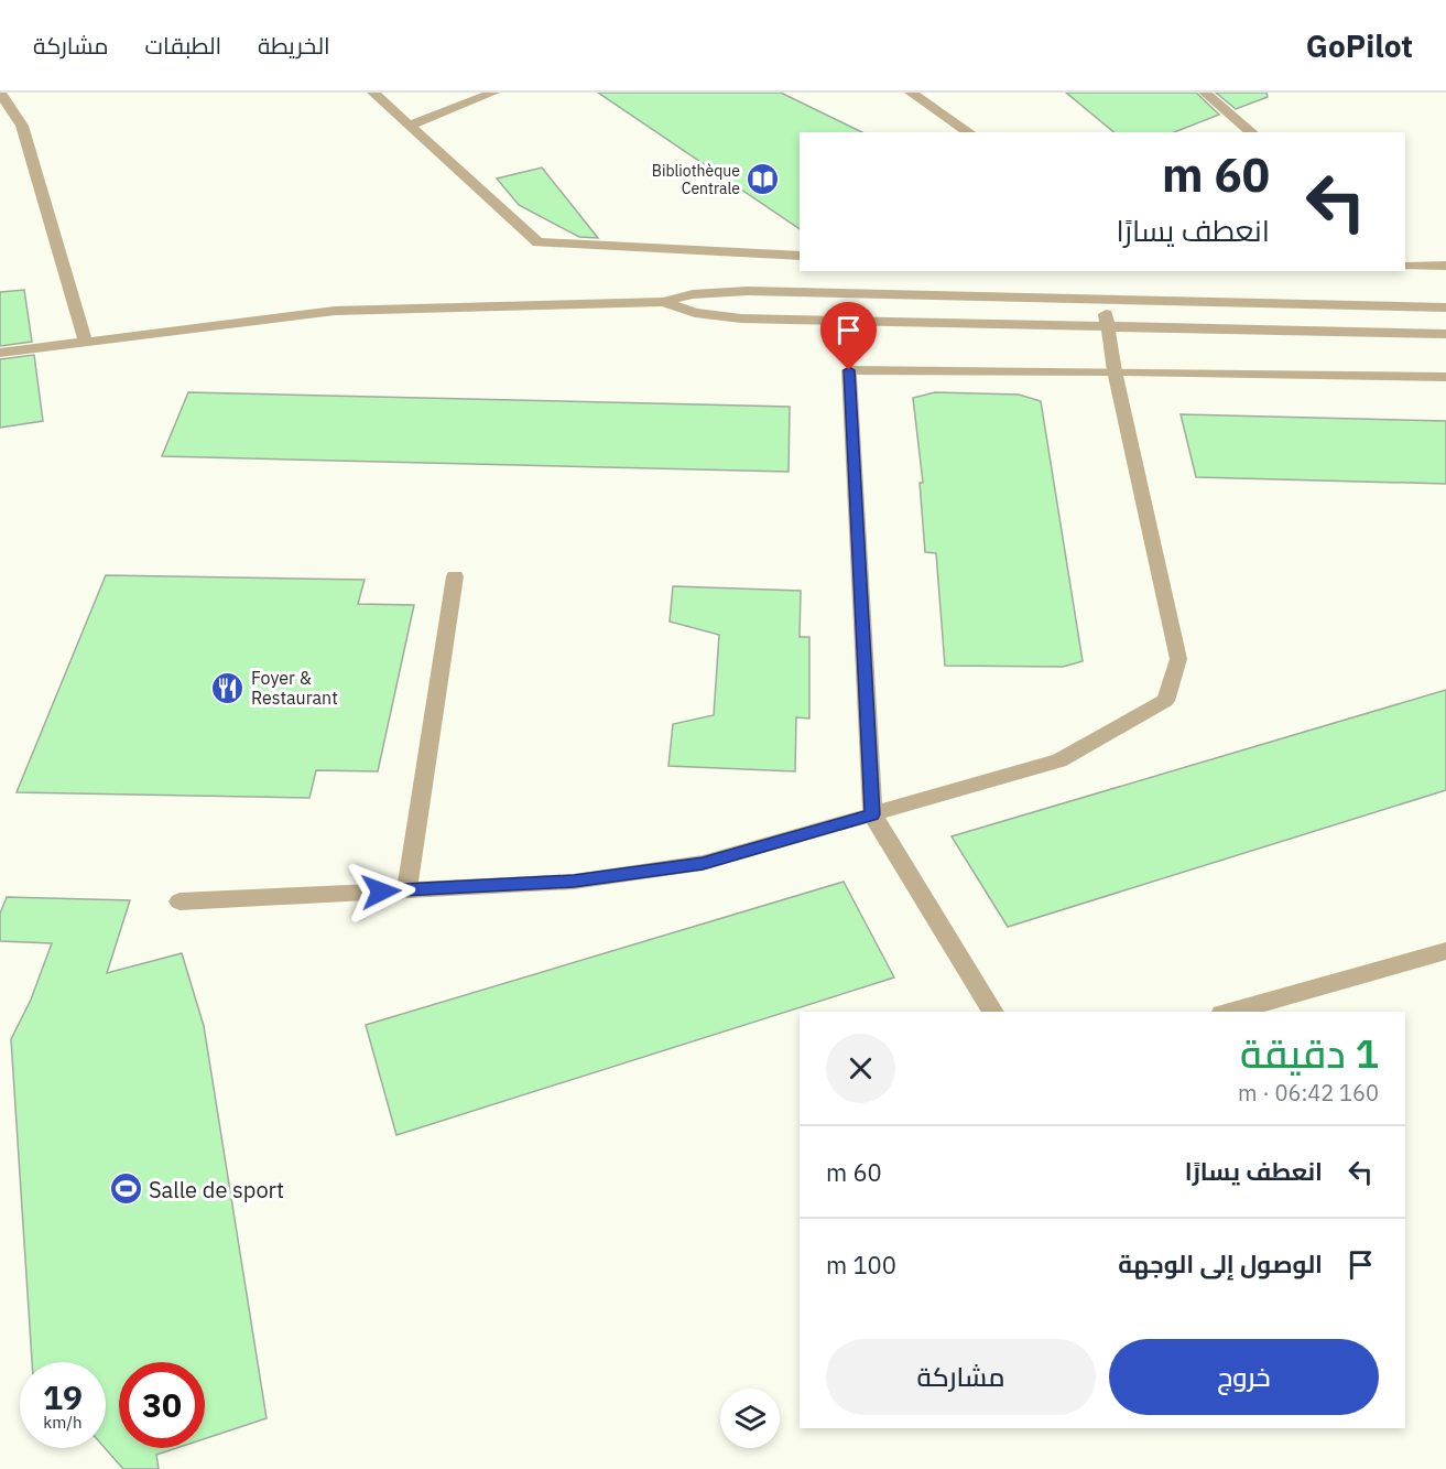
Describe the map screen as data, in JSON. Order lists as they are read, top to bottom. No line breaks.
{"places":{"library":["Bibliothèque Centrale"],"restaurant":["Foyer & Restaurant"],"sports":["Salle de sport"]},"page":{"header":"GoPilot","nav":["الخريطة","الطبقات","مشاركة"],"turn":["60 m","انعطف يسارًا"],"heading":["1 دقيقة","160 m · 06:42"],"list":[{"name":"انعطف يسارًا","value":"60 m"},{"name":"الوصول إلى الوجهة","value":"100 m"}],"buttons":["خروج","مشاركة"],"speed":"19 km/h","limit":"30"}}
